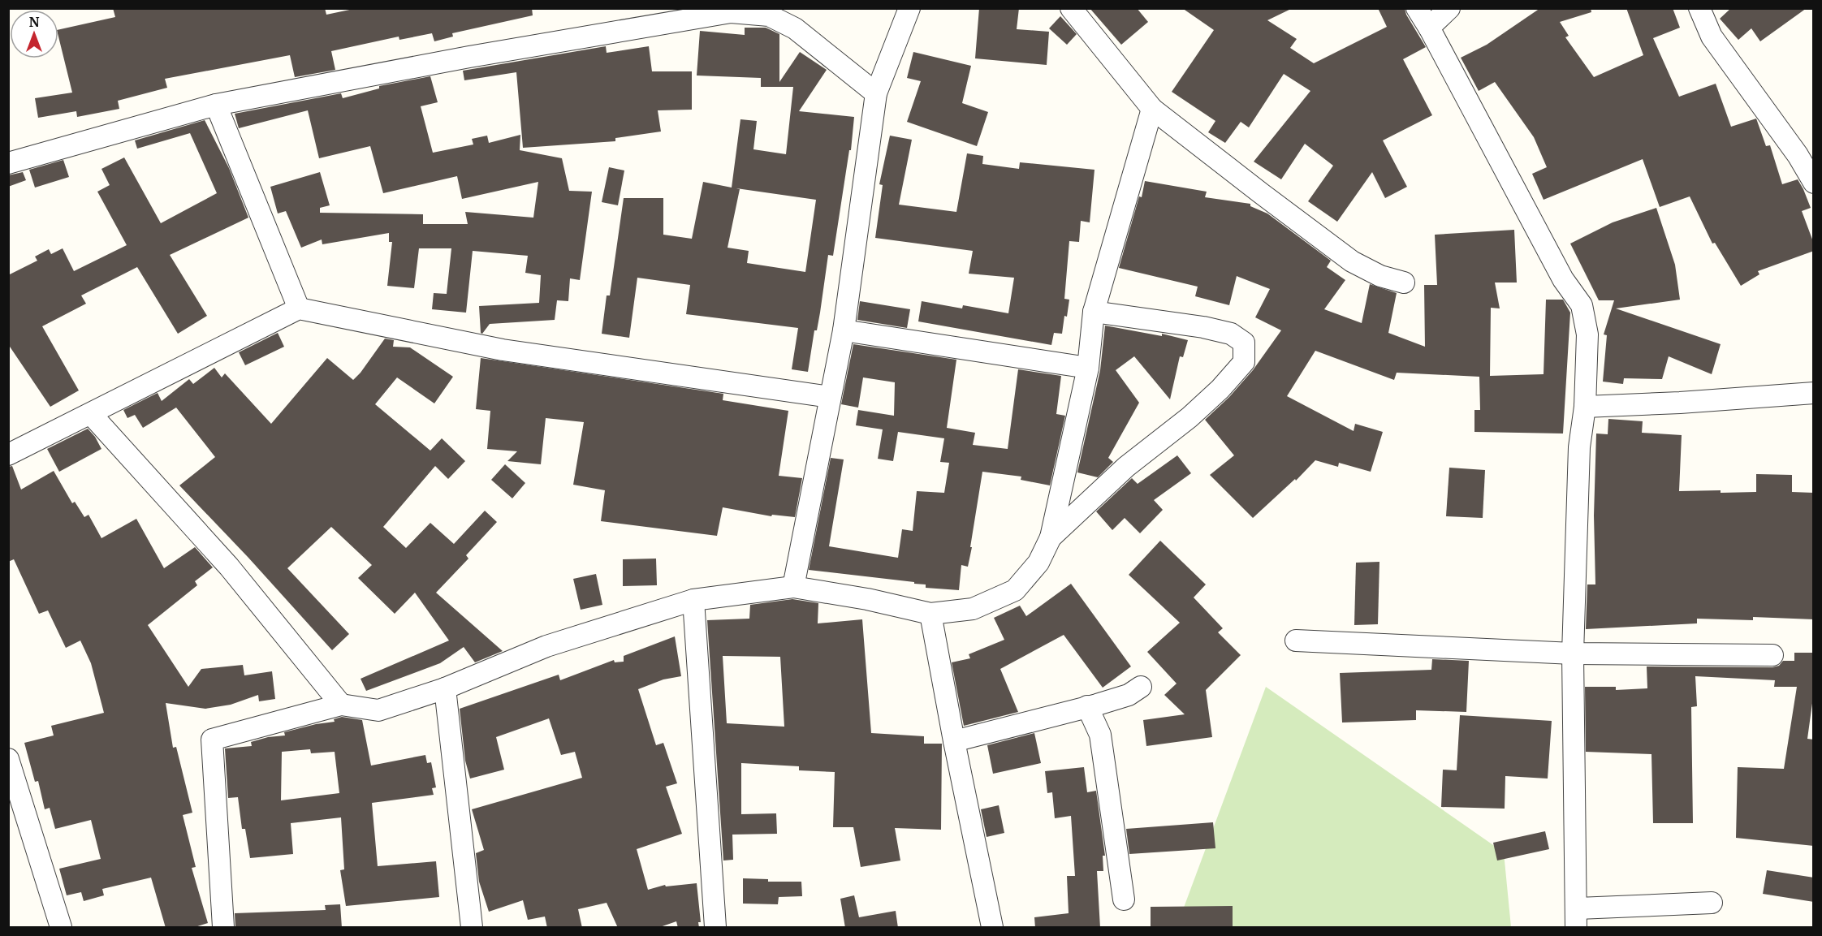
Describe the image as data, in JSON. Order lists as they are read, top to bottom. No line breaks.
{"north":"top"}
